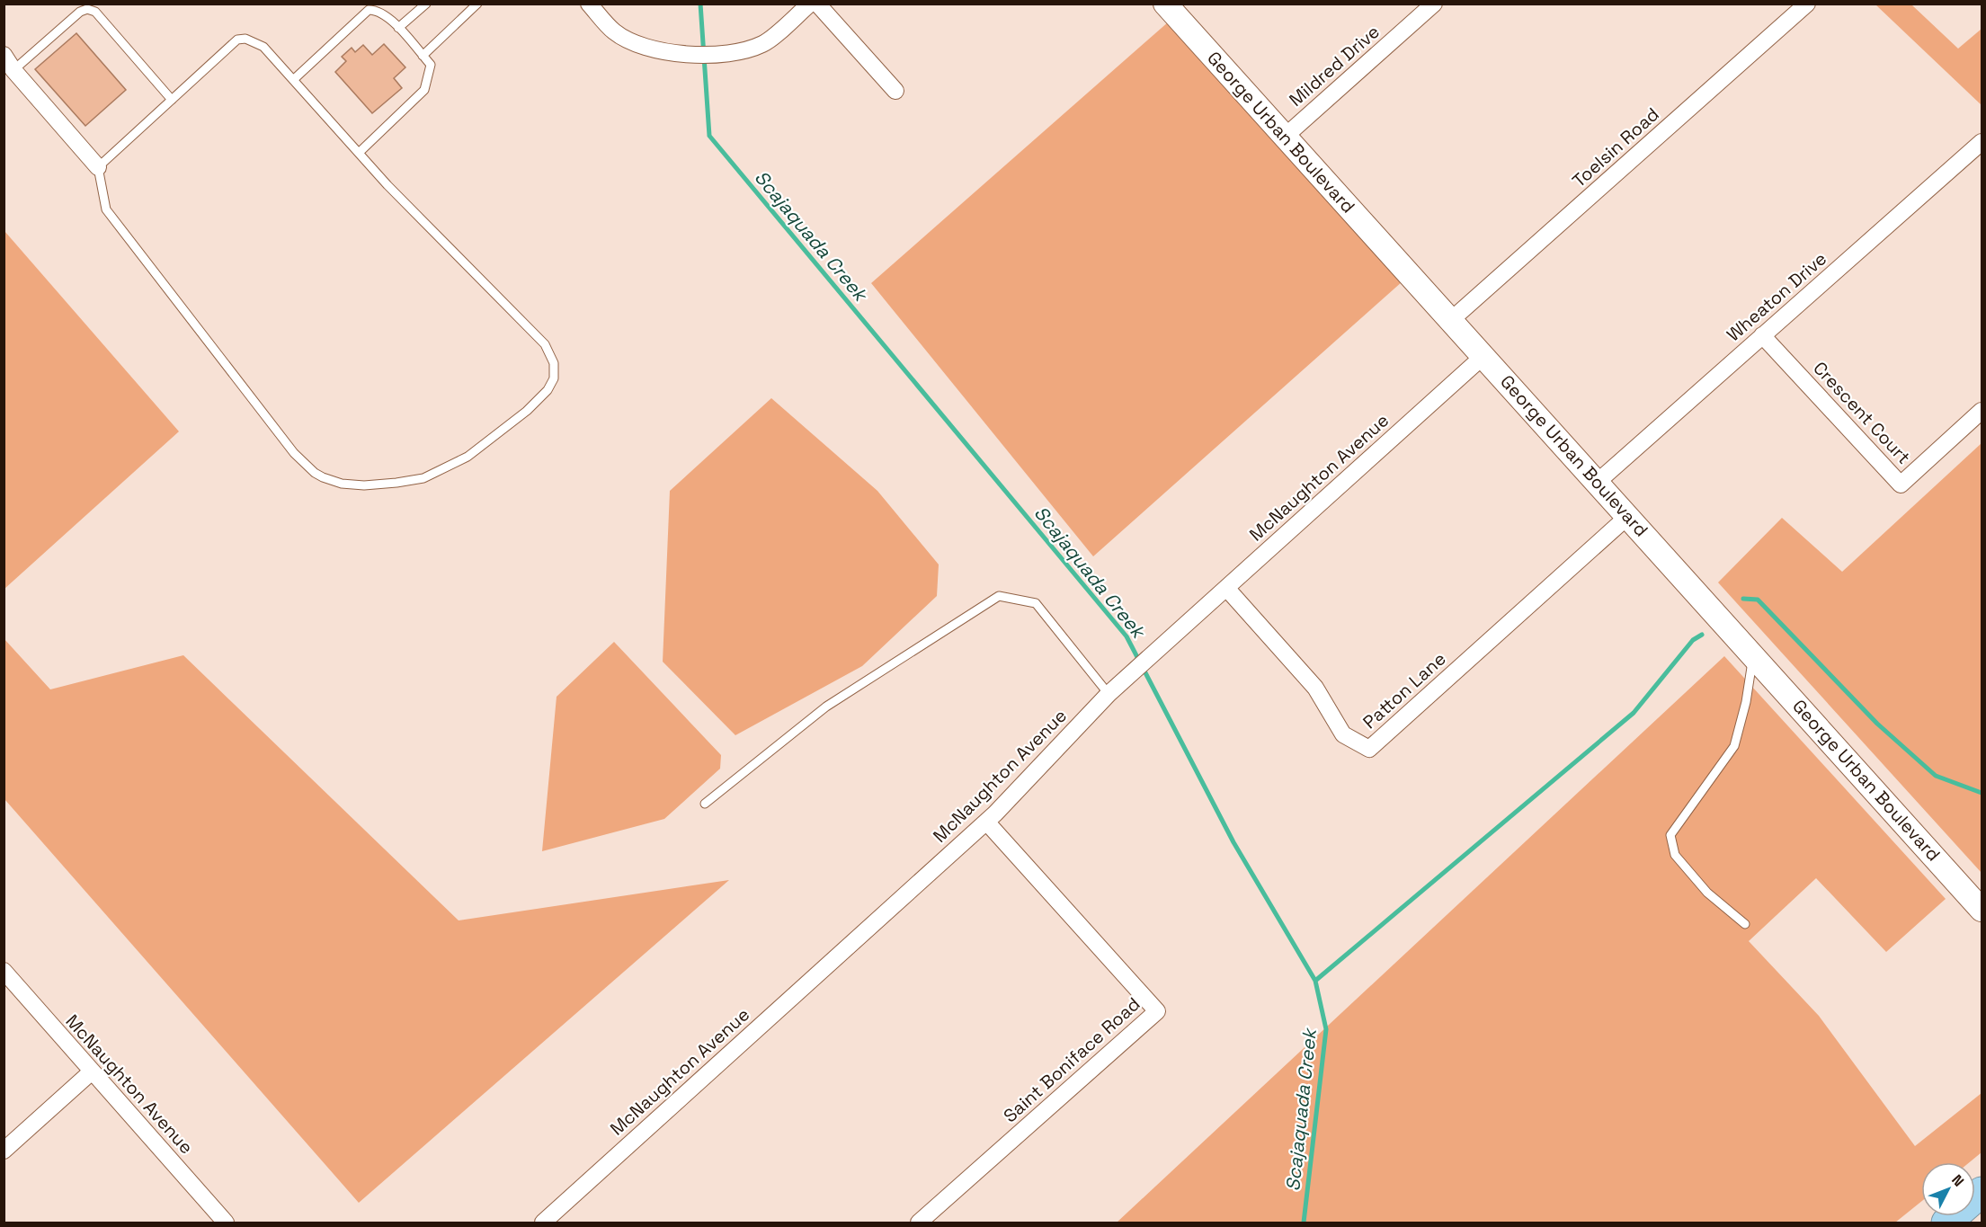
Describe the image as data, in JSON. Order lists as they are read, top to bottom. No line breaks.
{"streets":{"street":["Mildred Drive","George Urban Boulevard","Toelsin Road","Wheaton Drive","Crescent Court","McNaughton Avenue","Patton Lane","Saint Boniface Road"]},"crossings":[["Mildred Drive","George Urban Boulevard"],["George Urban Boulevard","Toelsin Road"],["George Urban Boulevard","Wheaton Drive"],["George Urban Boulevard","McNaughton Avenue"],["George Urban Boulevard","Patton Lane"],["Wheaton Drive","Crescent Court"],["McNaughton Avenue","Patton Lane"],["McNaughton Avenue","Saint Boniface Road"]],"water":["Scajaquada Creek"],"north":"top right"}
